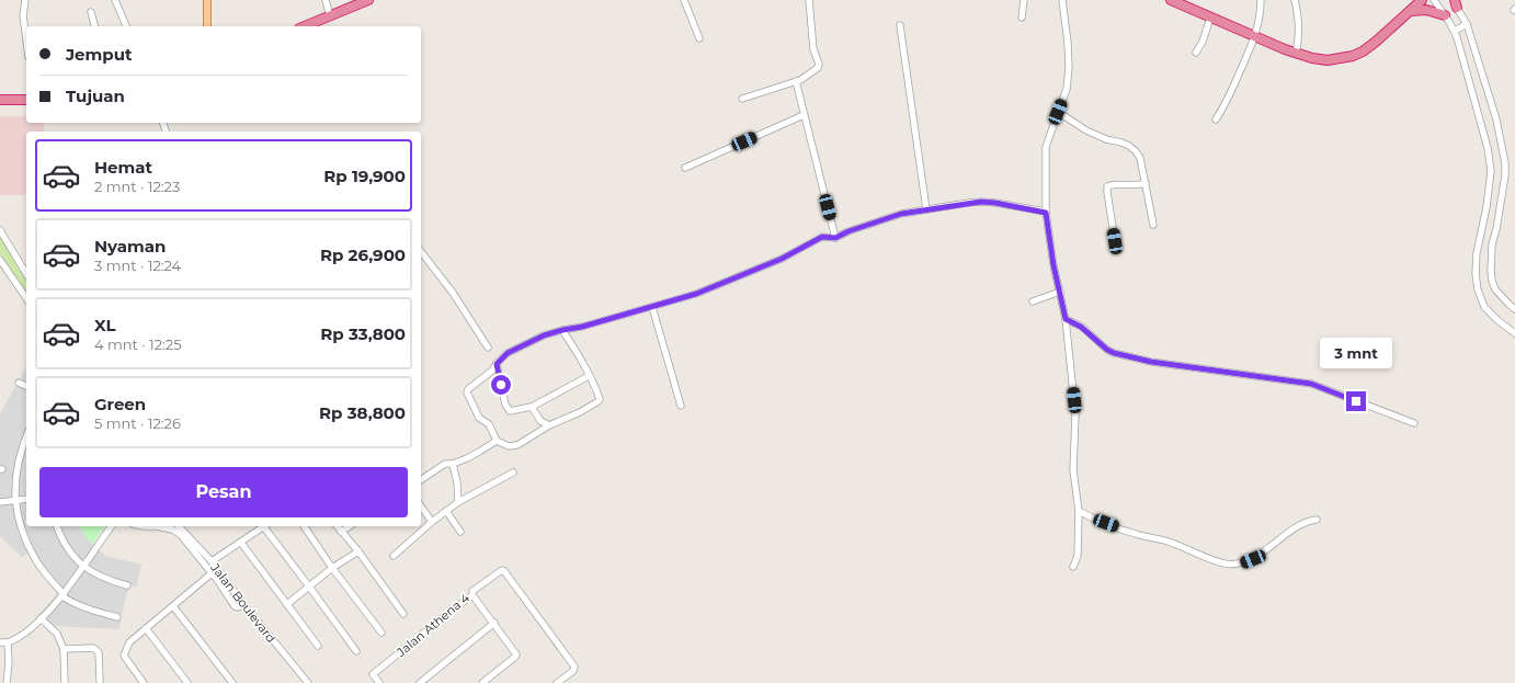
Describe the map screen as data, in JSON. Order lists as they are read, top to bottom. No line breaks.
{"streets":{"street":["Jalan Boulevard","Jalan Athena 4"]},"page":{"banner":["Jemput","Tujuan"],"list":[{"name":"Hemat","note":"2 mnt · 12:23","value":"Rp 19,900"},{"name":"Nyaman","note":"3 mnt · 12:24","value":"Rp 26,900"},{"name":"XL","note":"4 mnt · 12:25","value":"Rp 33,800"},{"name":"Green","note":"5 mnt · 12:26","value":"Rp 38,800"}],"bubble":"3 mnt","buttons":"Pesan"}}
